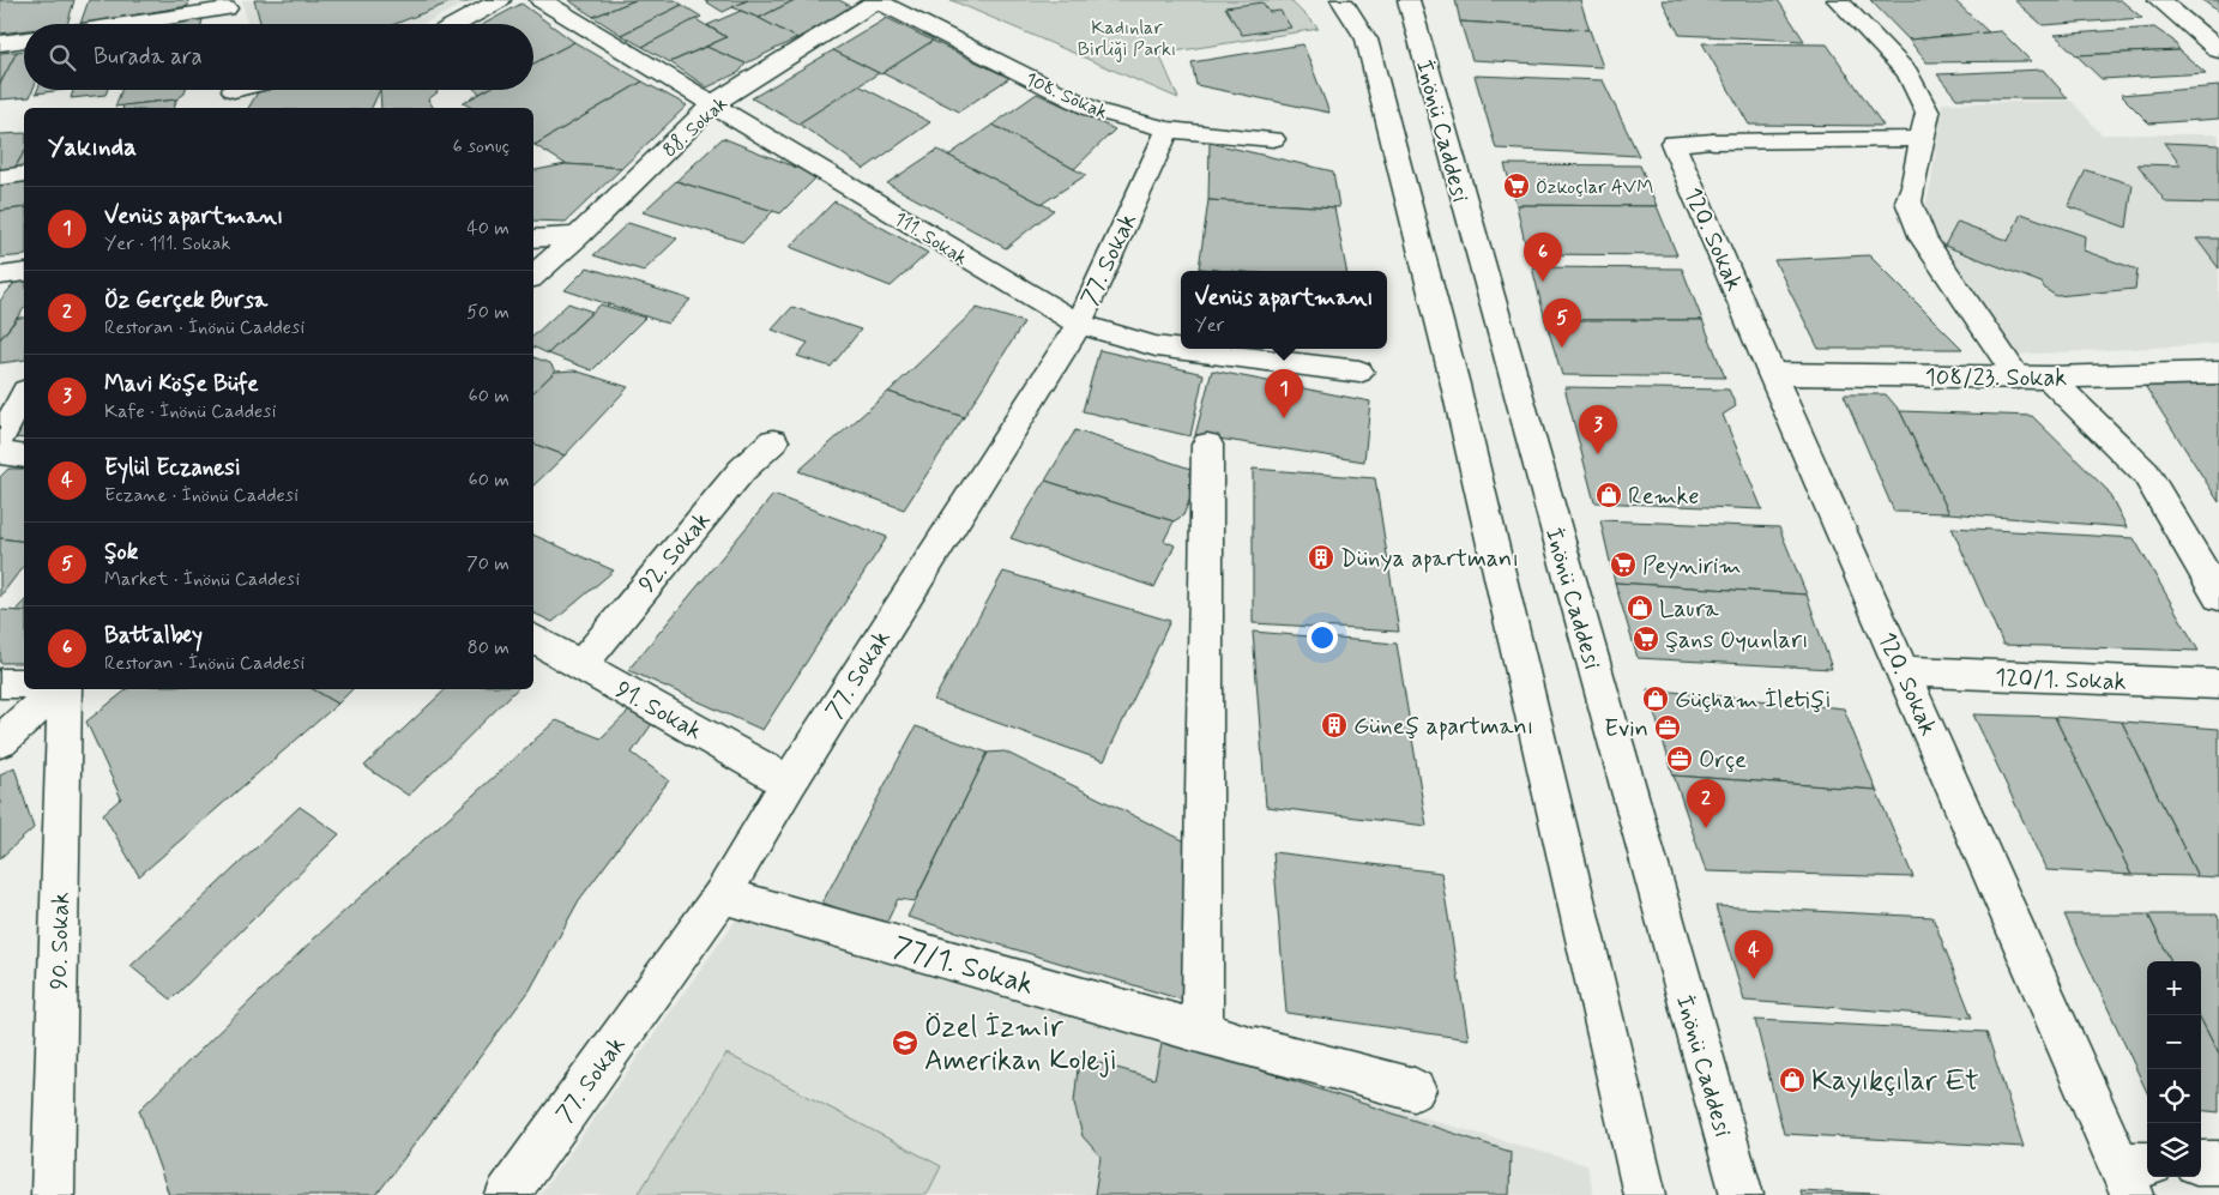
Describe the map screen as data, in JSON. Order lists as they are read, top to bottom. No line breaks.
{"streets":{"street":["108. Sokak","88. Sokak","İnönü Caddesi","111. Sokak","120. Sokak","77. Sokak","108/23. Sokak","92. Sokak","120/1. Sokak","91. Sokak","90. Sokak","77/1. Sokak"]},"crossings":[["108. Sokak","88. Sokak"],["108. Sokak","77. Sokak"],["88. Sokak","111. Sokak"],["111. Sokak","77. Sokak"],["120. Sokak","108/23. Sokak"],["120. Sokak","120/1. Sokak"],["77. Sokak","91. Sokak"],["77. Sokak","77/1. Sokak"],["92. Sokak","91. Sokak"]],"parks":["Kadınlar Birliği Parkı"],"places":{"supermarket":["Özkoçlar AVM","Peynirim","Şans Oyunları"],"shop":["Remke","Laura","Güçham İletişi","Kayıkçılar Et"],"building":["Dünya apartmanı","Güneş apartmanı"],"office":["Evin","Orçe"],"school or university":["Özel İzmir Amerikan Koleji"]},"page":{"search":"Burada ara","heading":["Yakında","6 sonuç"],"list":[{"mark":"1","name":"Venüs apartmanı","note":"Yer · 111. Sokak","value":"40 m"},{"mark":"2","name":"Öz Gerçek Bursa","note":"Restoran · İnönü Caddesi","value":"50 m"},{"mark":"3","name":"Mavi Köşe Büfe","note":"Kafe · İnönü Caddesi","value":"60 m"},{"mark":"4","name":"Eylül Eczanesi","note":"Eczane · İnönü Caddesi","value":"60 m"},{"mark":"5","name":"Şok","note":"Market · İnönü Caddesi","value":"70 m"},{"mark":"6","name":"Battalbey","note":"Restoran · İnönü Caddesi","value":"80 m"}],"pins":["6","5","1","3","2","4"],"popup":["Venüs apartmanı","Yer"],"map_buttons":["+","−"]}}
